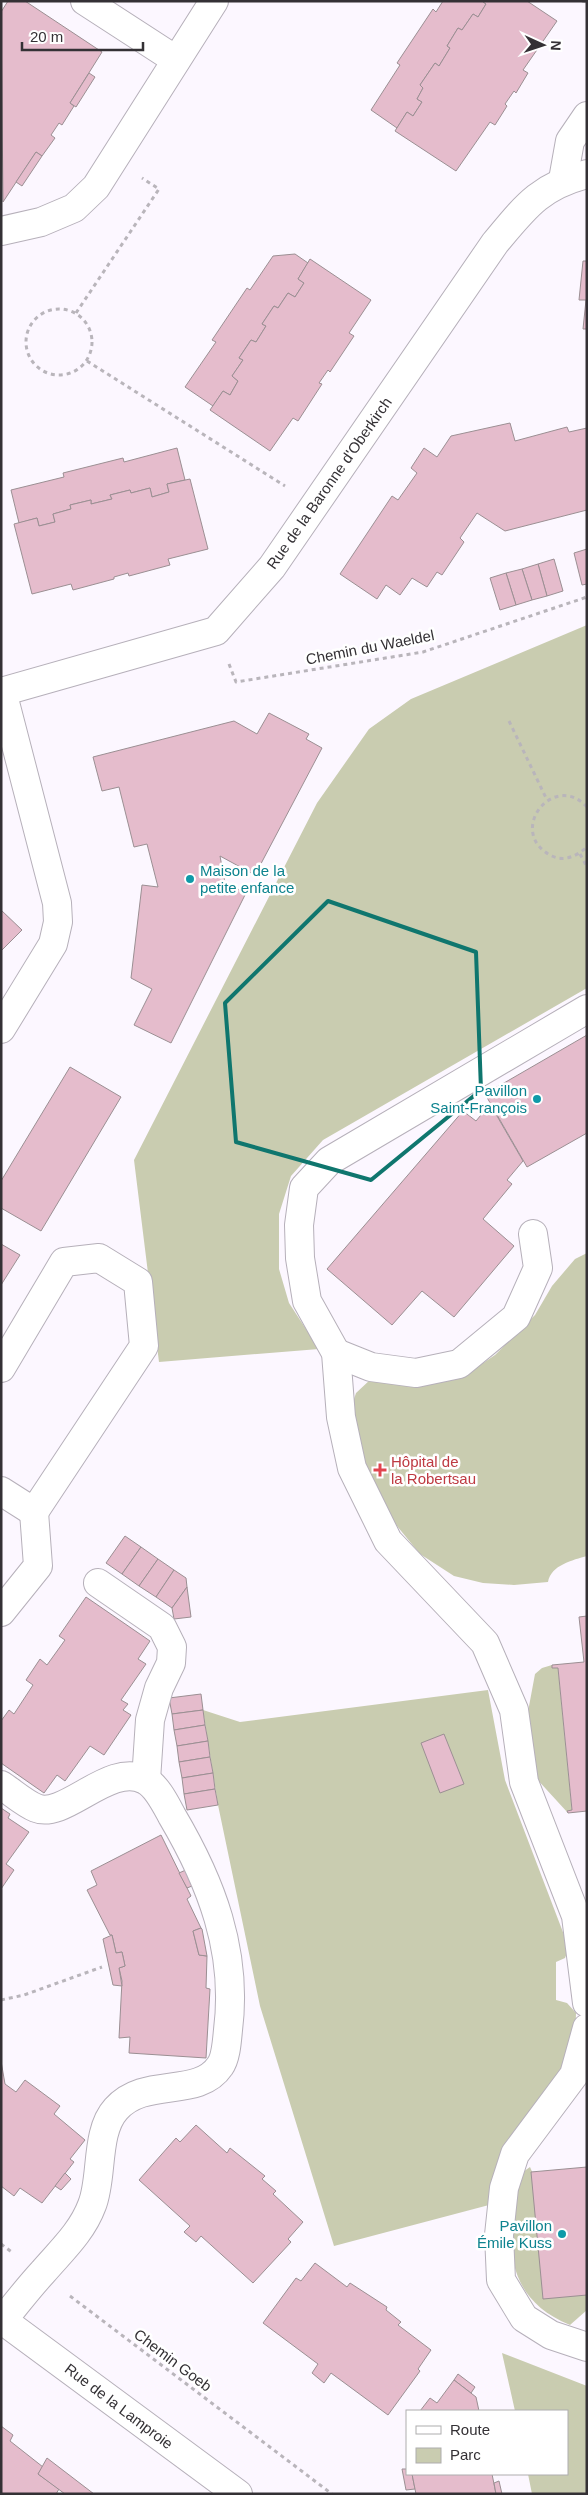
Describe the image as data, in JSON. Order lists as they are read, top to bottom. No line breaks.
{"streets":{"street":["Rue de la Baronne d'Oberkirch","Rue de la Lamproie"],"path":["Chemin du Waeldel","Chemin Goeb"]},"crossings":[["Rue de la Baronne d'Oberkirch","Chemin du Waeldel"]],"places":{"other":["Maison de la petite enfance","Pavillon Saint-François","Pavillon Émile Kuss"],"health":["Hôpital de la Robertsau"]},"legend":["Route","Parc"],"scale_bar":"20 m","north":"right"}
